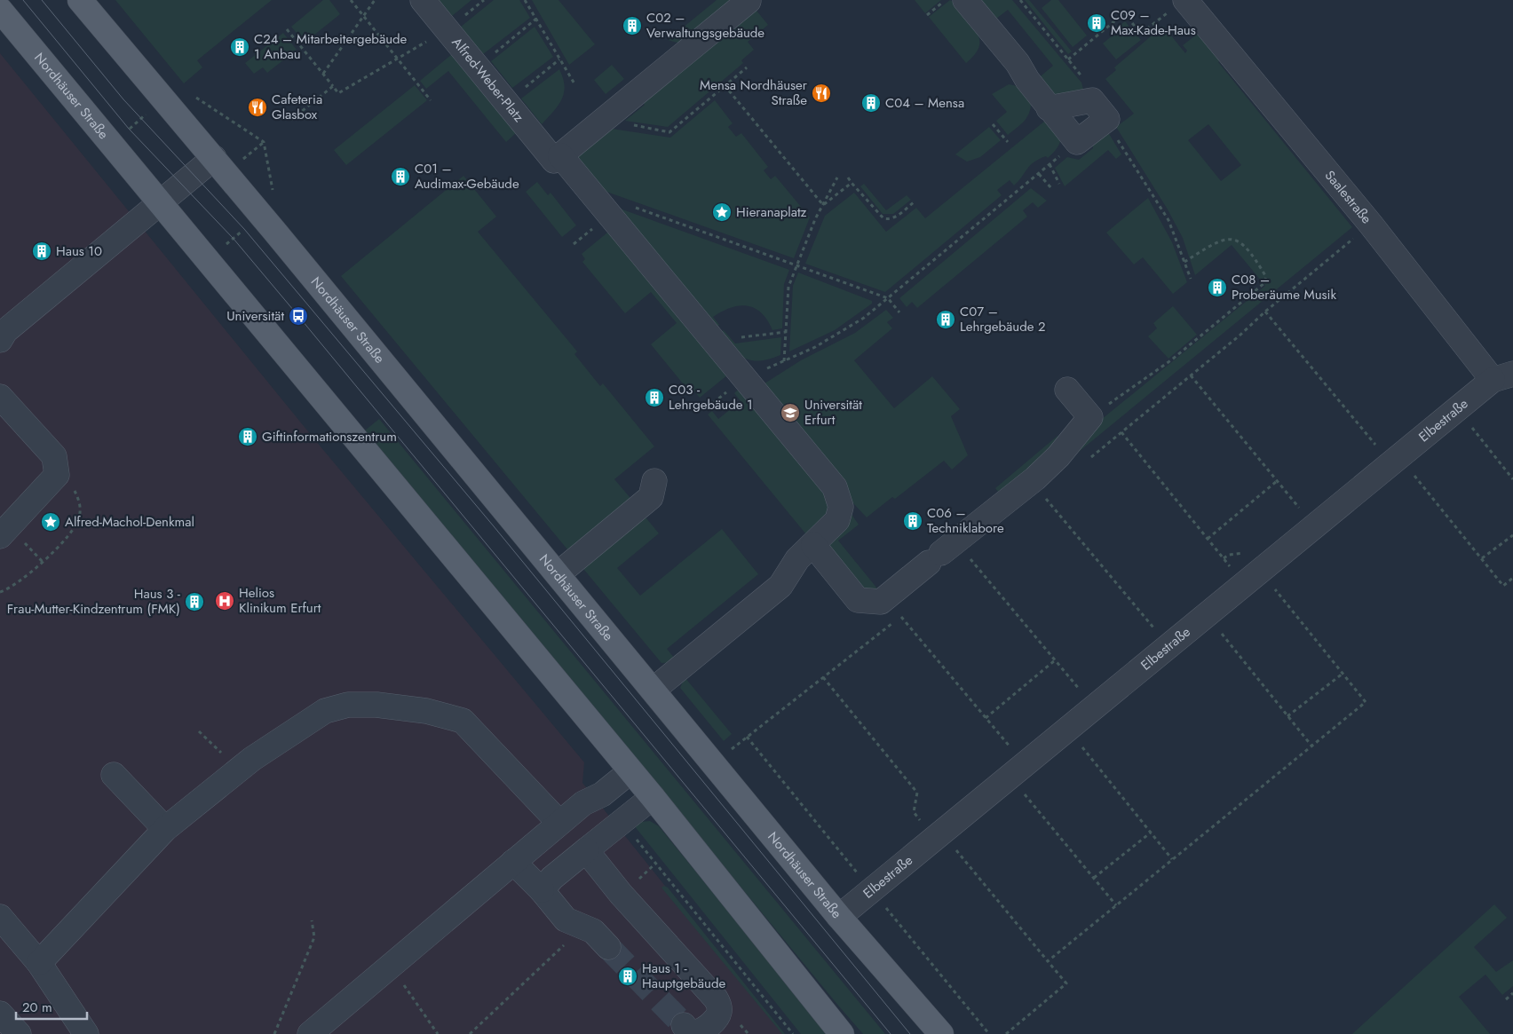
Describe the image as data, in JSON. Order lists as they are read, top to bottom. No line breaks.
{"streets":{"main road":["Nordhäuser Straße"],"street":["Alfred-Weber-Platz","Saalestraße","Elbestraße"]},"crossings":[["Nordhäuser Straße","Elbestraße"],["Saalestraße","Elbestraße"]],"places":{"building":["C09 – Max-Kade-Haus","C02 – Verwaltungsgebäude","C24 – Mitarbeitergebäude 1 Anbau","C04 – Mensa","C01 – Audimax-Gebäude","Haus 10","C08 – Proberäume Musik","C07 – Lehrgebäude 2","C03 - Lehrgebäude 1","Giftinformationszentrum","C06 – Techniklabore","Haus 3 - Frau-Mutter-Kindzentrum (FMK)","Haus 1 - Hauptgebäude"],"restaurant":["Mensa Nordhäuser Straße","Cafeteria Glasbox"],"place":["Hieranaplatz","Alfred-Machol-Denkmal"],"bus stop":["Universität"],"school or university":["Universität Erfurt"],"hospital":["Helios Klinikum Erfurt"]},"scale_bar":"20 m"}
